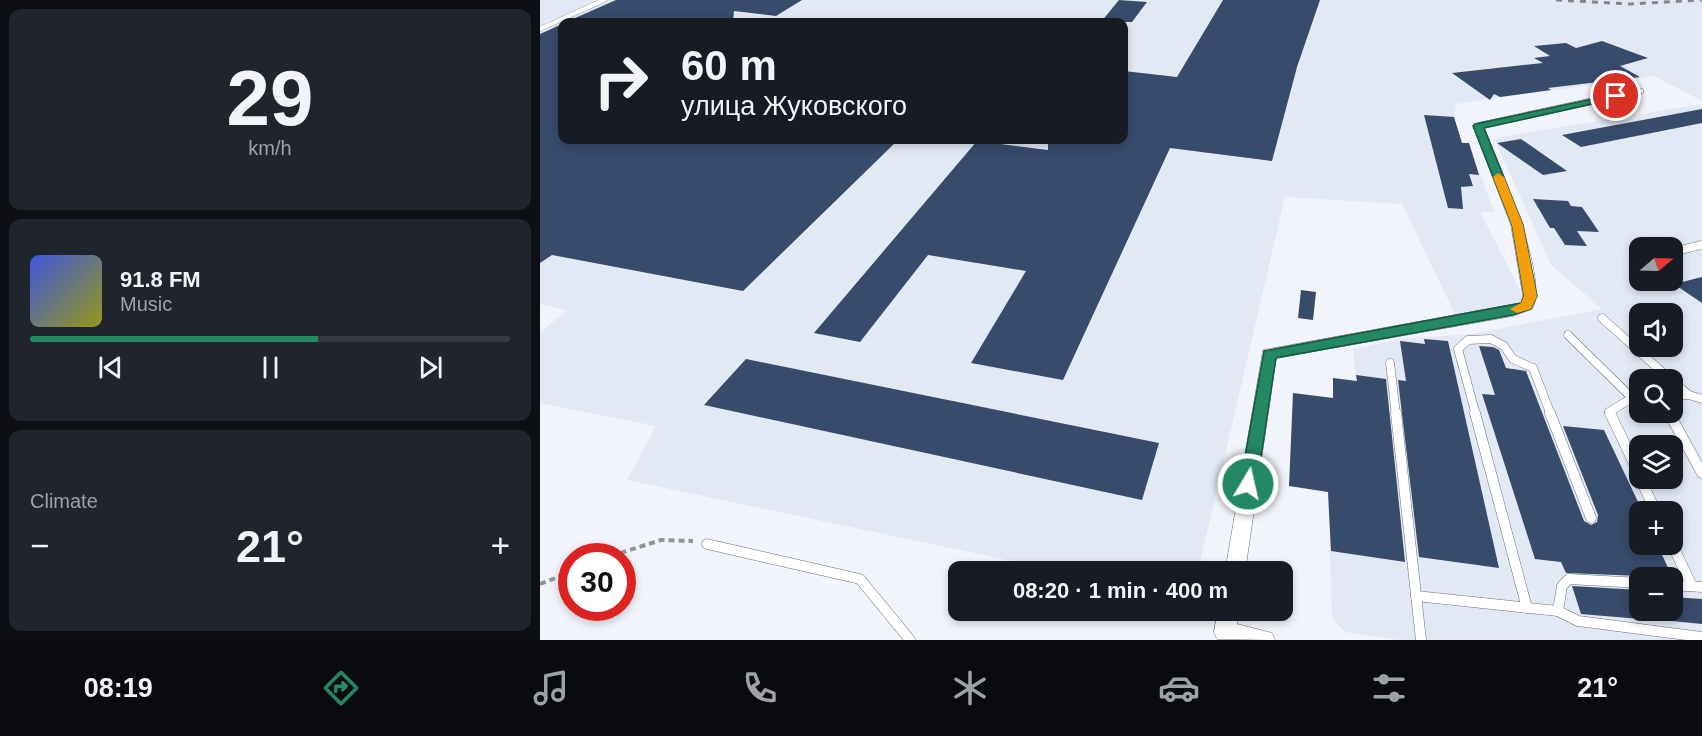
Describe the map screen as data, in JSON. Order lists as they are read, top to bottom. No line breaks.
{"north":"right","page":{"tile":[["29","km/h"],"Climate"],"turn":["60 m","улица Жуковского"],"map_buttons":["+","−"],"song":["91.8 FM","Music"],"heat":["−","21°","+"],"limit":"30","trip":"08:20 · 1 min · 400 m","tabs":["08:19","21°"]}}
